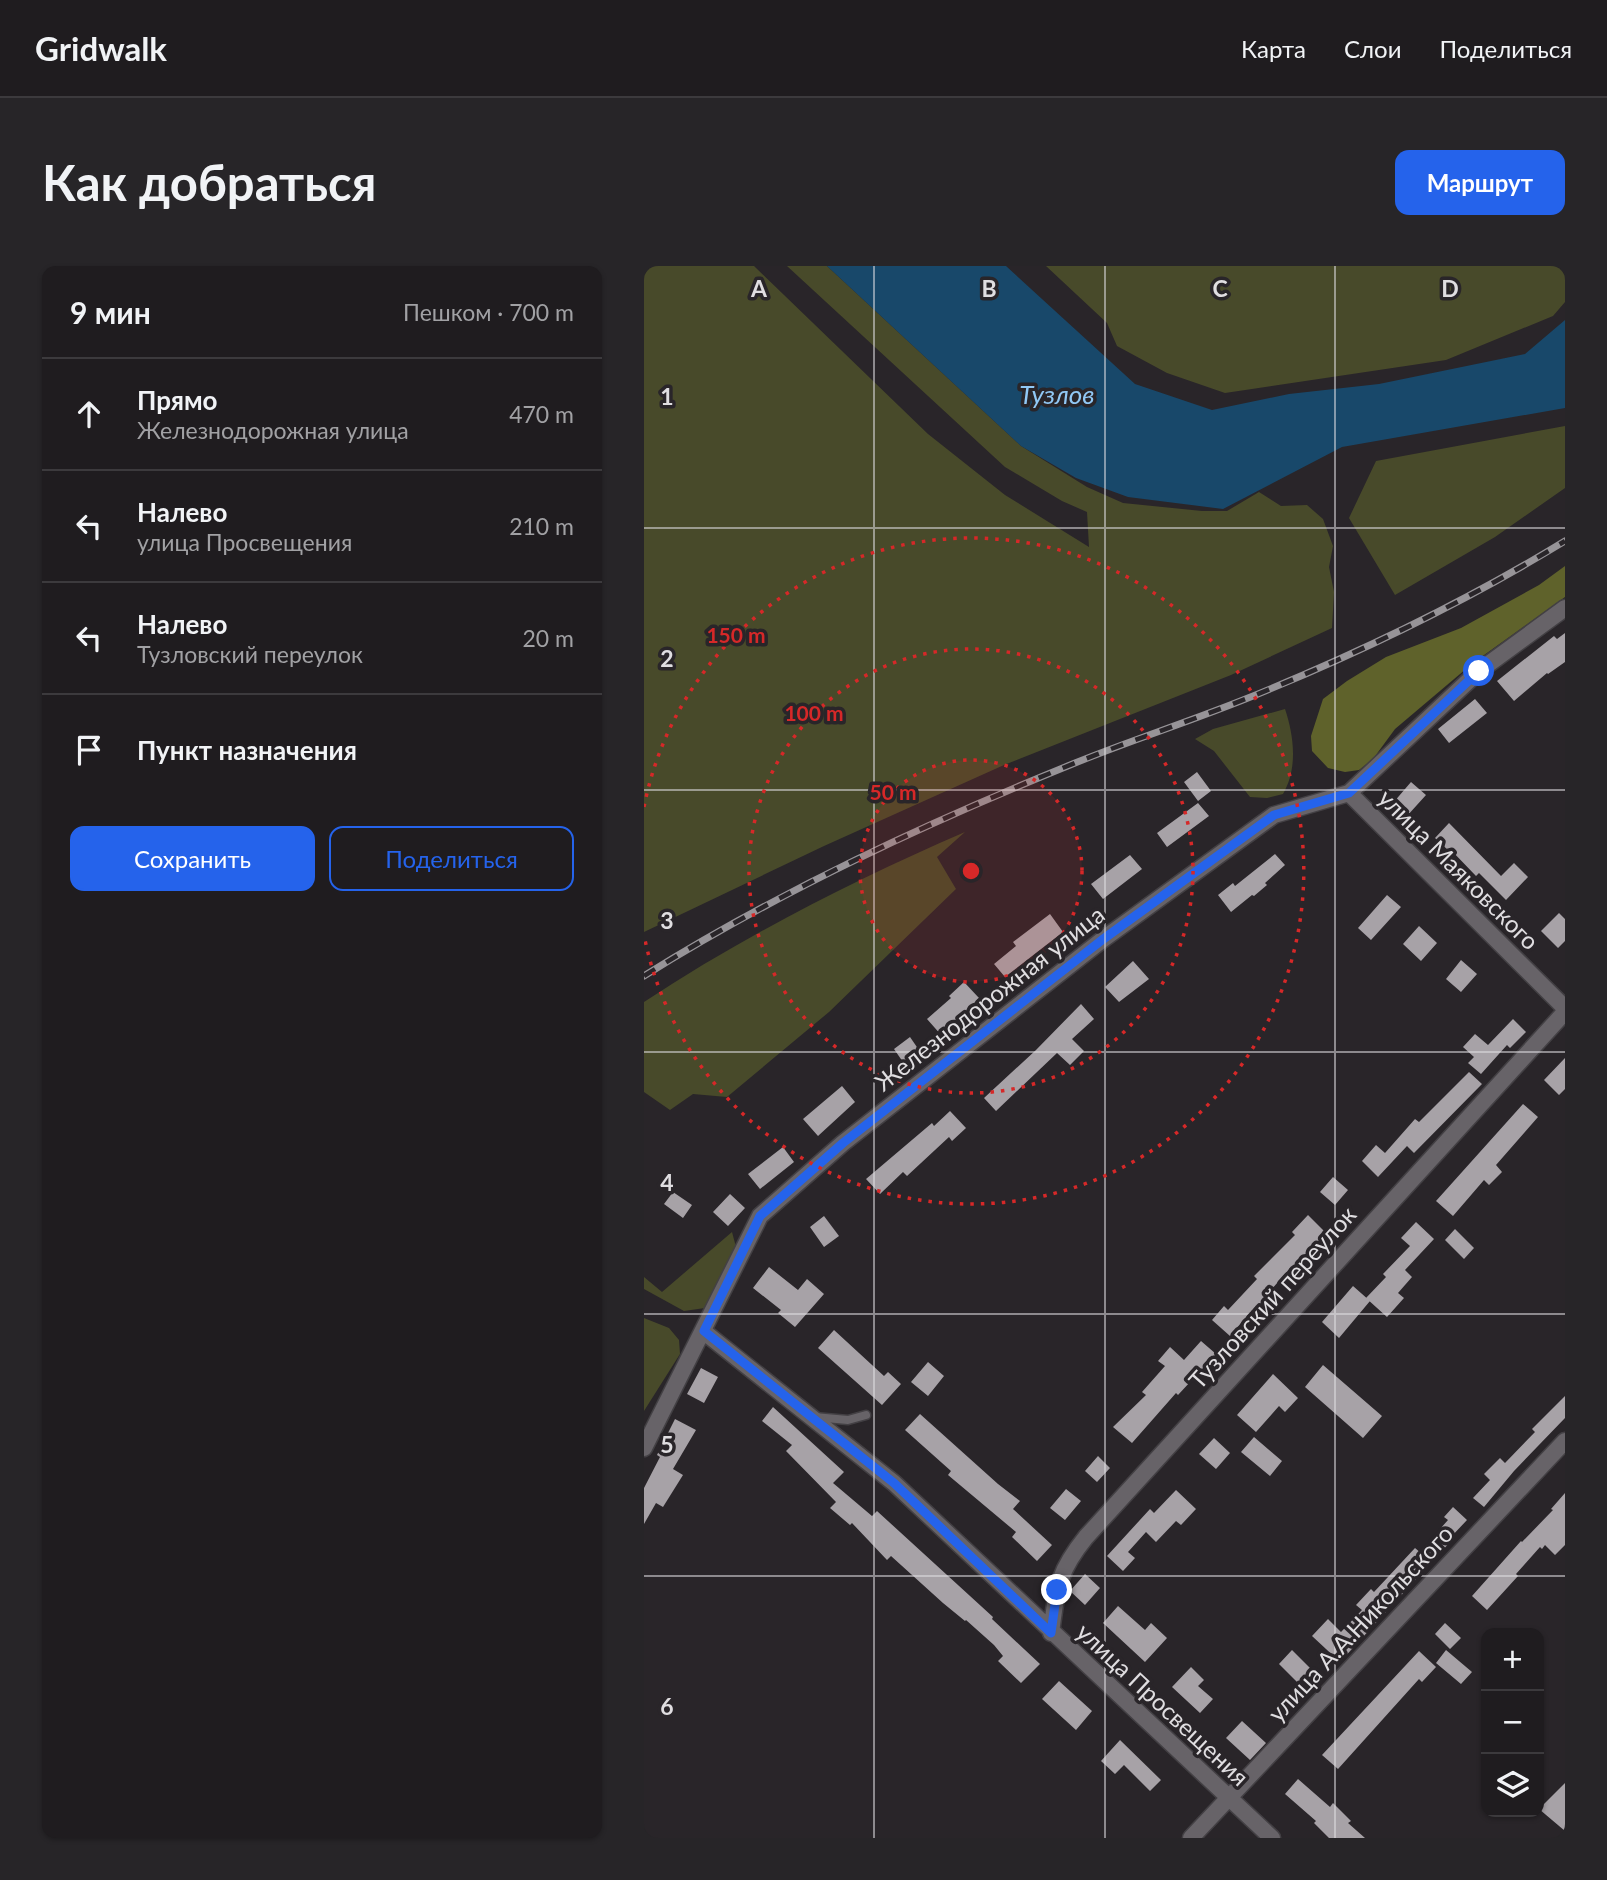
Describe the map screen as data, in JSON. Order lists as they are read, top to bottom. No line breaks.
{"streets":{"street":["улица Маяковского","Железнодорожная улица","Тузловский переулок","улица А.А.Никольского","улица Просвещения"]},"crossings":[["улица Маяковского","Железнодорожная улица"],["улица Маяковского","Тузловский переулок"],["Железнодорожная улица","улица Просвещения"],["Тузловский переулок","улица Просвещения"],["улица А.А.Никольского","улица Просвещения"]],"water":["Тузлов"],"page":{"header":"Gridwalk","nav":["Карта","Слои","Поделиться"],"buttons":["Маршрут",["Сохранить","Поделиться"]],"title":"Как добраться","heading":["9 мин","Пешком · 700 m"],"list":[["Прямо","Железнодорожная улица","470 m"],["Налево","улица Просвещения","210 m"],["Налево","Тузловский переулок","20 m"],"Пункт назначения"],"map_buttons":["+","−"]},"grid":{"columns":["A","B","C","D"],"rows":["1","2","3","4","5","6"]},"rings":["150 m","100 m","50 m"]}
